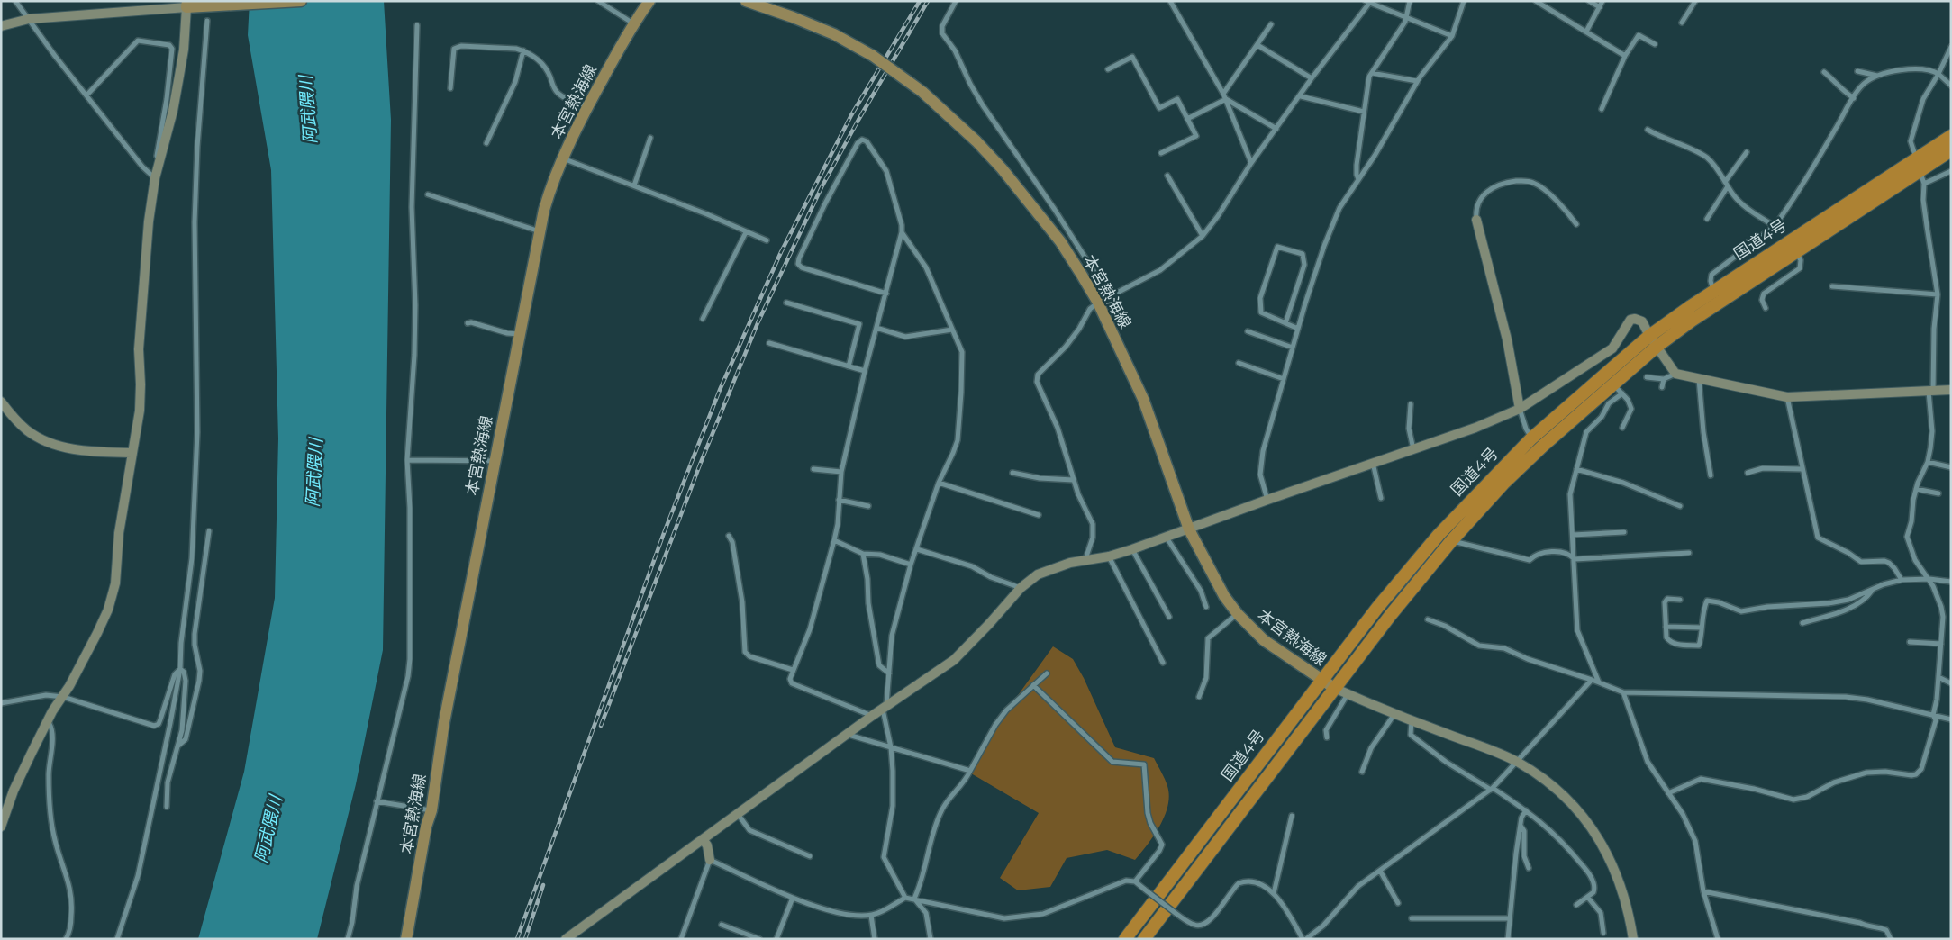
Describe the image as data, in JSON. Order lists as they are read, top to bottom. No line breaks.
{"streets":{"highway":["国道4号"],"main road":["本宮熱海線"]},"crossings":[["本宮熱海線","国道4号"]],"water":["阿武隈川"]}
